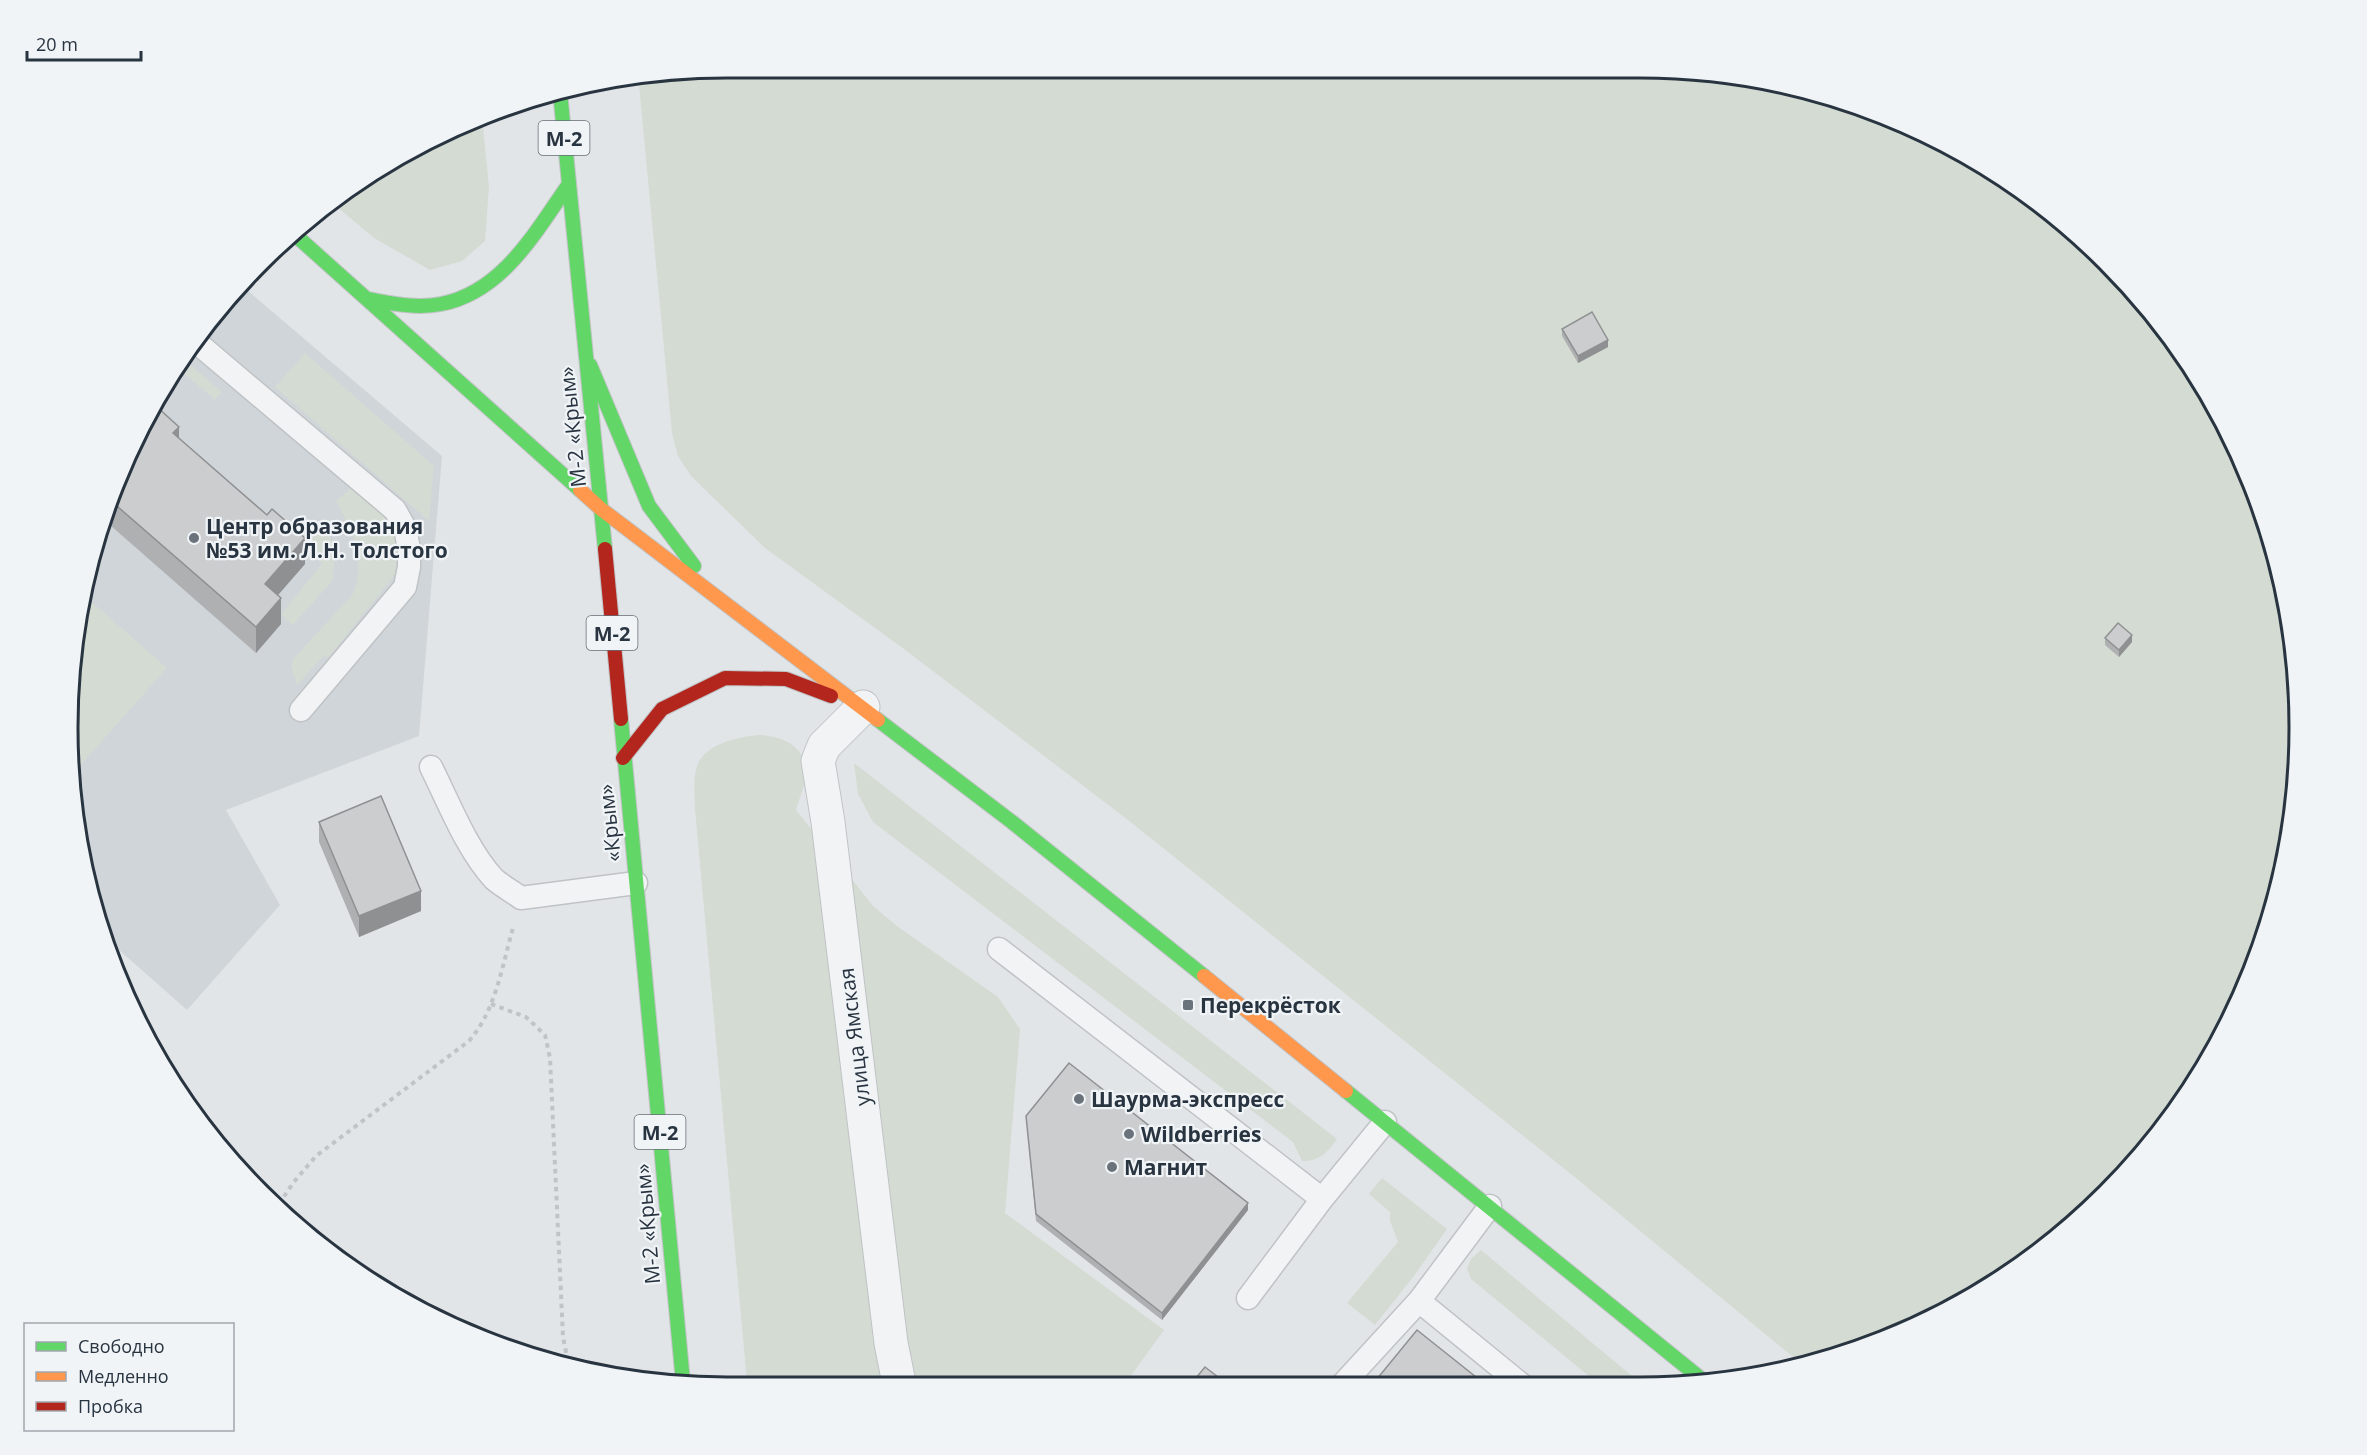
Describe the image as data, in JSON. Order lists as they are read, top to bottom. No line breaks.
{"streets":{"main road":["М-2","М-2 «Крым»","«Крым»"],"street":["улица Ямская"]},"crossings":[["М-2 «Крым»","«Крым»"]],"places":{"other":["Центр образования №53 им. Л.Н. Толстого","Шаурма-экспресс","Wildberries","Магнит"],"transit":["Перекрёсток"]},"legend":["Свободно","Медленно","Пробка"],"scale_bar":"20 m"}
